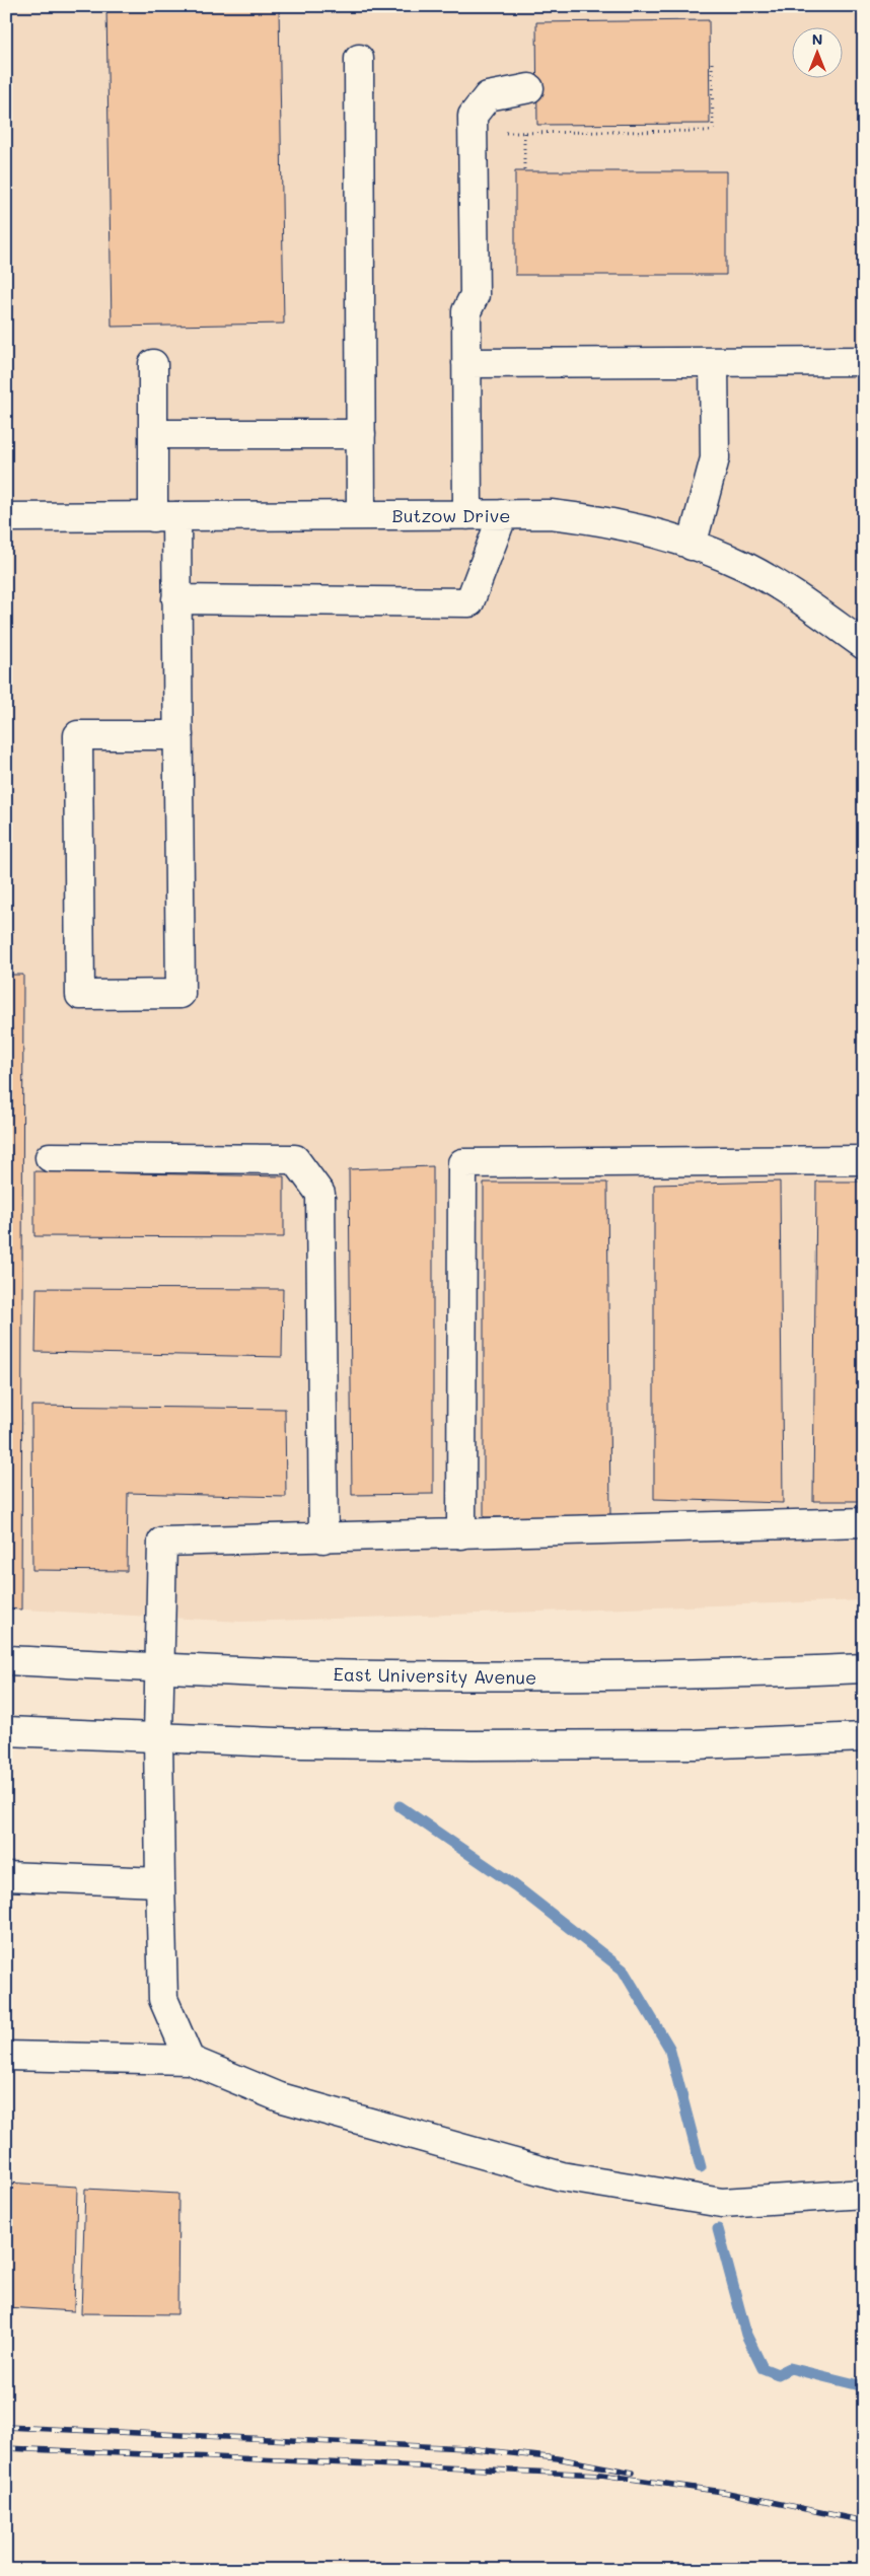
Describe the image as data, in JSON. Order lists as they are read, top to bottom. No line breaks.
{"streets":{"main road":["Butzow Drive","East University Avenue"]},"north":"top"}
